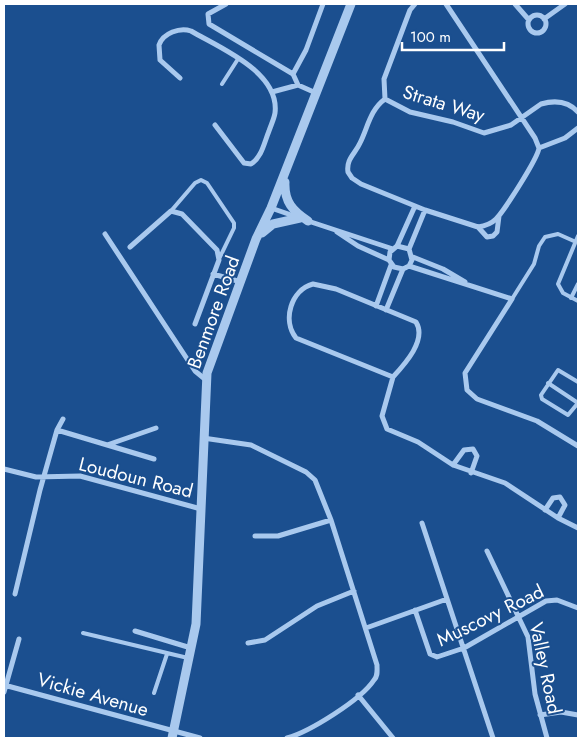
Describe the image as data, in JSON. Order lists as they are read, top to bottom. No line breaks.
{"streets":{"street":["Strata Way","Benmore Road","Loudoun Road","Muscovy Road","Valley Road","Vickie Avenue"]},"crossings":[["Benmore Road","Loudoun Road"],["Benmore Road","Vickie Avenue"],["Muscovy Road","Valley Road"]],"scale_bar":"100 m"}
